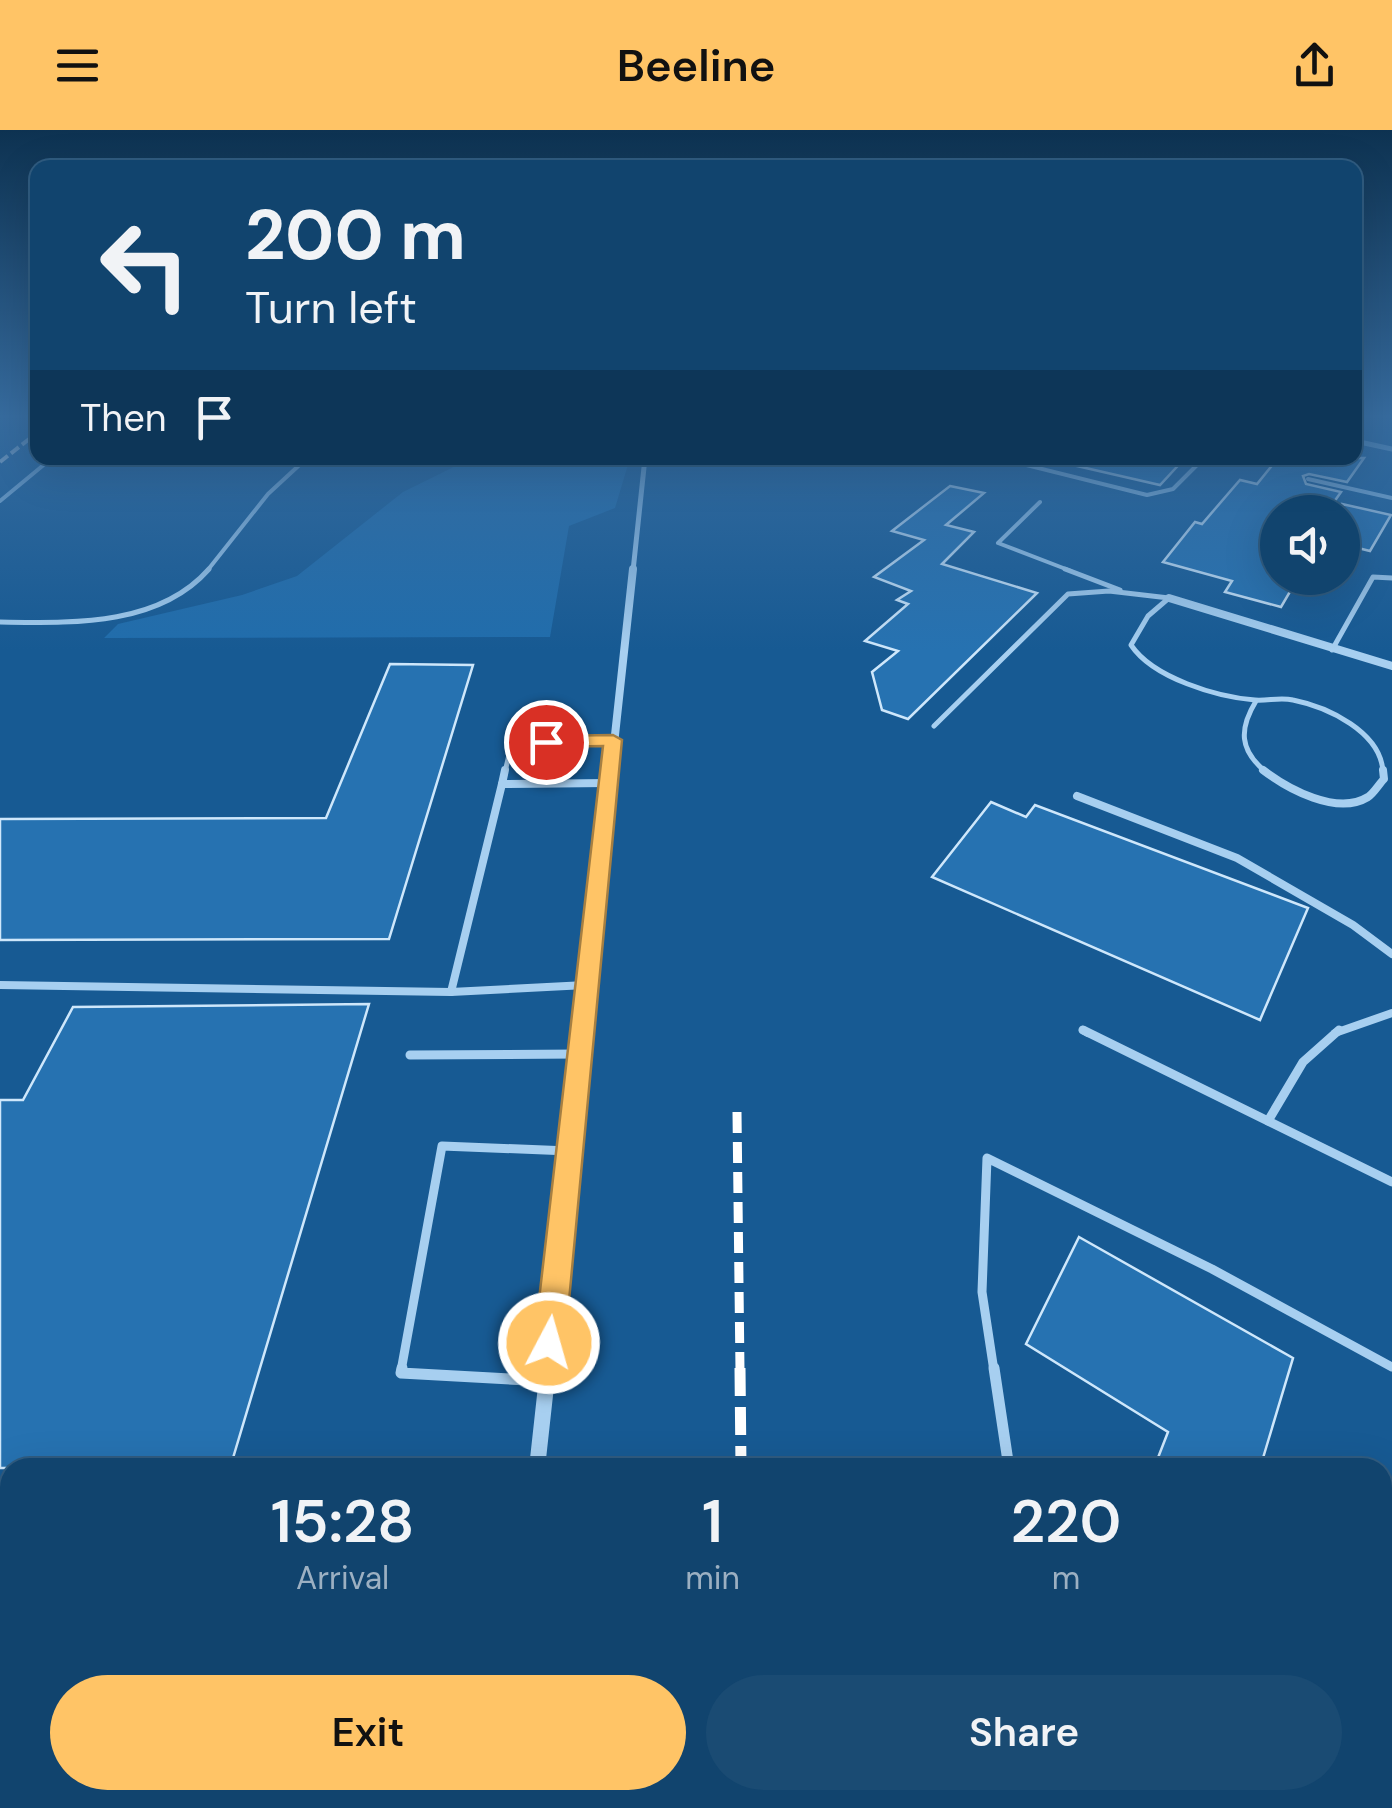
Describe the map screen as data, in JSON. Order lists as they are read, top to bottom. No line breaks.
{"page":{"header":"Beeline","turn":["200 m","Turn left"],"then":"Then","eta":["15:28","Arrival","1","min","220","m"],"buttons":["Exit","Share"]}}
